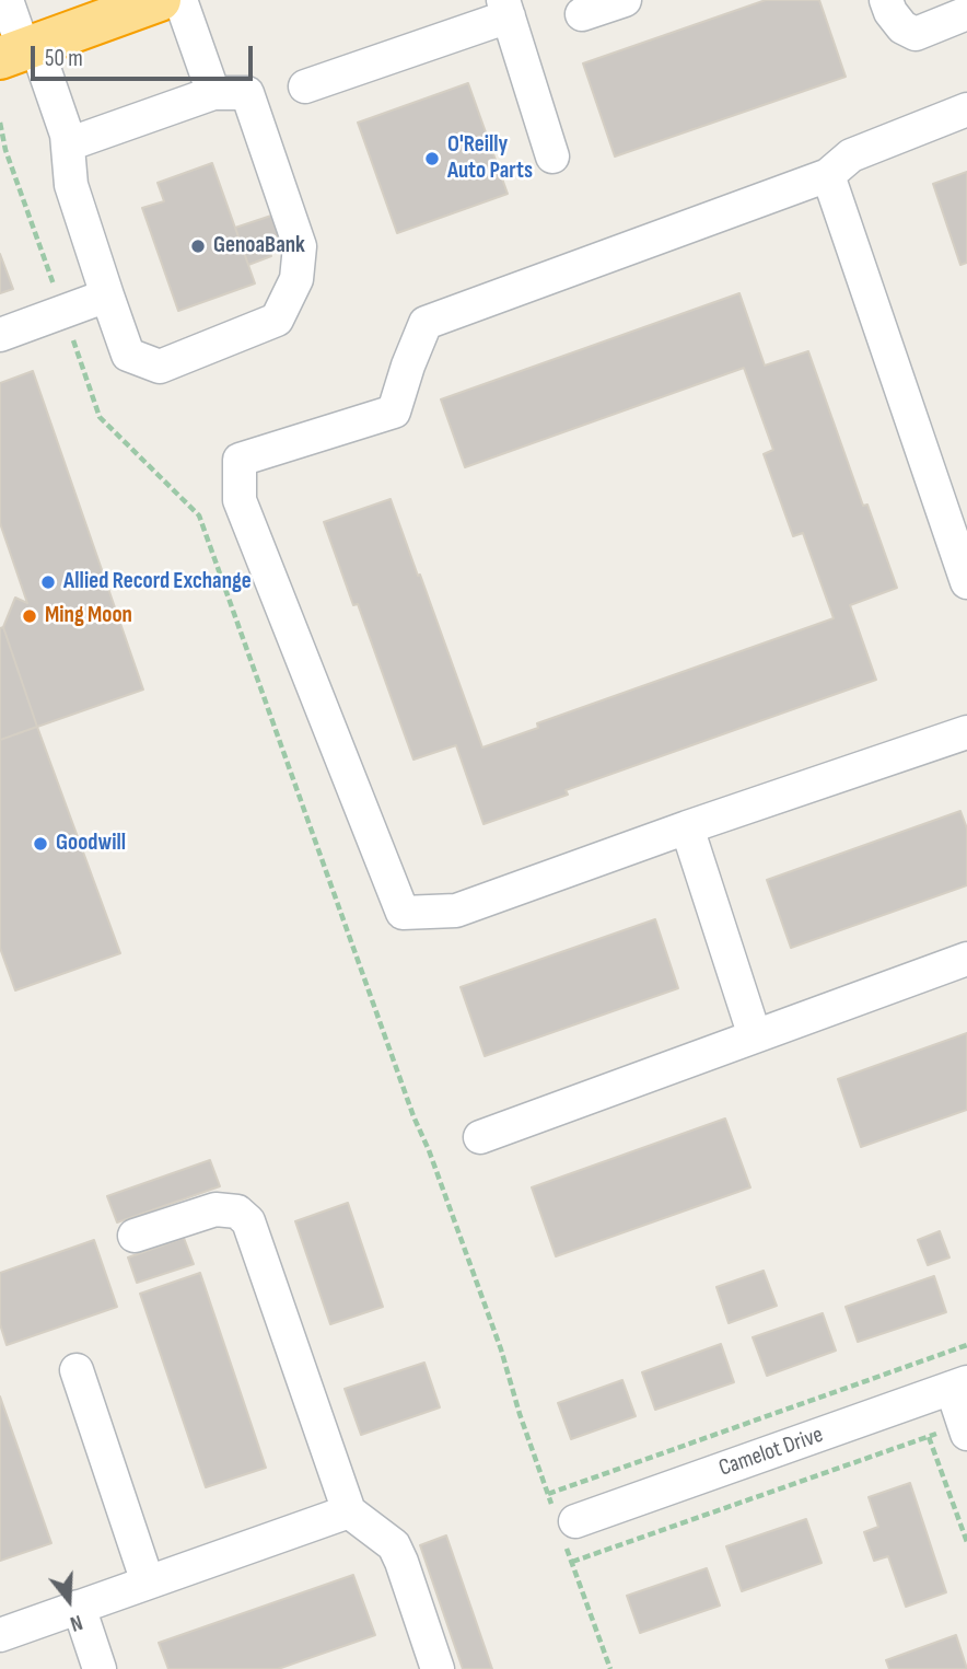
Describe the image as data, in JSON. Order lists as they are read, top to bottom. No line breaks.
{"streets":{"street":["Camelot Drive"]},"places":["O'Reilly Auto Parts","GenoaBank","Allied Record Exchange","Ming Moon","Goodwill"],"scale_bar":"50 m","north":"bottom"}
